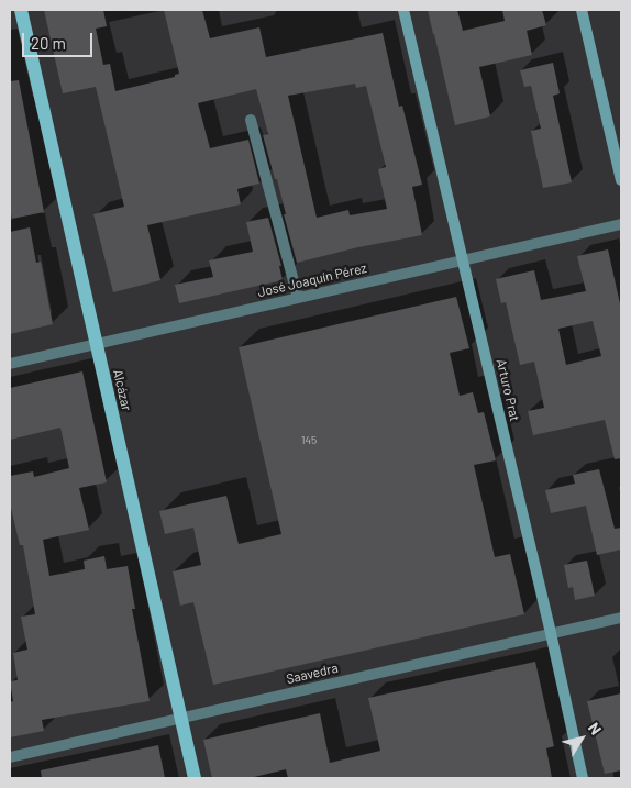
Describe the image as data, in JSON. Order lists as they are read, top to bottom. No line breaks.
{"streets":{"main road":["Alcázar","Arturo Prat"],"street":["José Joaquín Pérez","Saavedra"]},"crossings":[["José Joaquín Pérez","Alcázar"],["José Joaquín Pérez","Arturo Prat"],["Alcázar","Saavedra"],["Arturo Prat","Saavedra"]],"house_numbers":["145"],"scale_bar":"20 m","north":"top right"}
